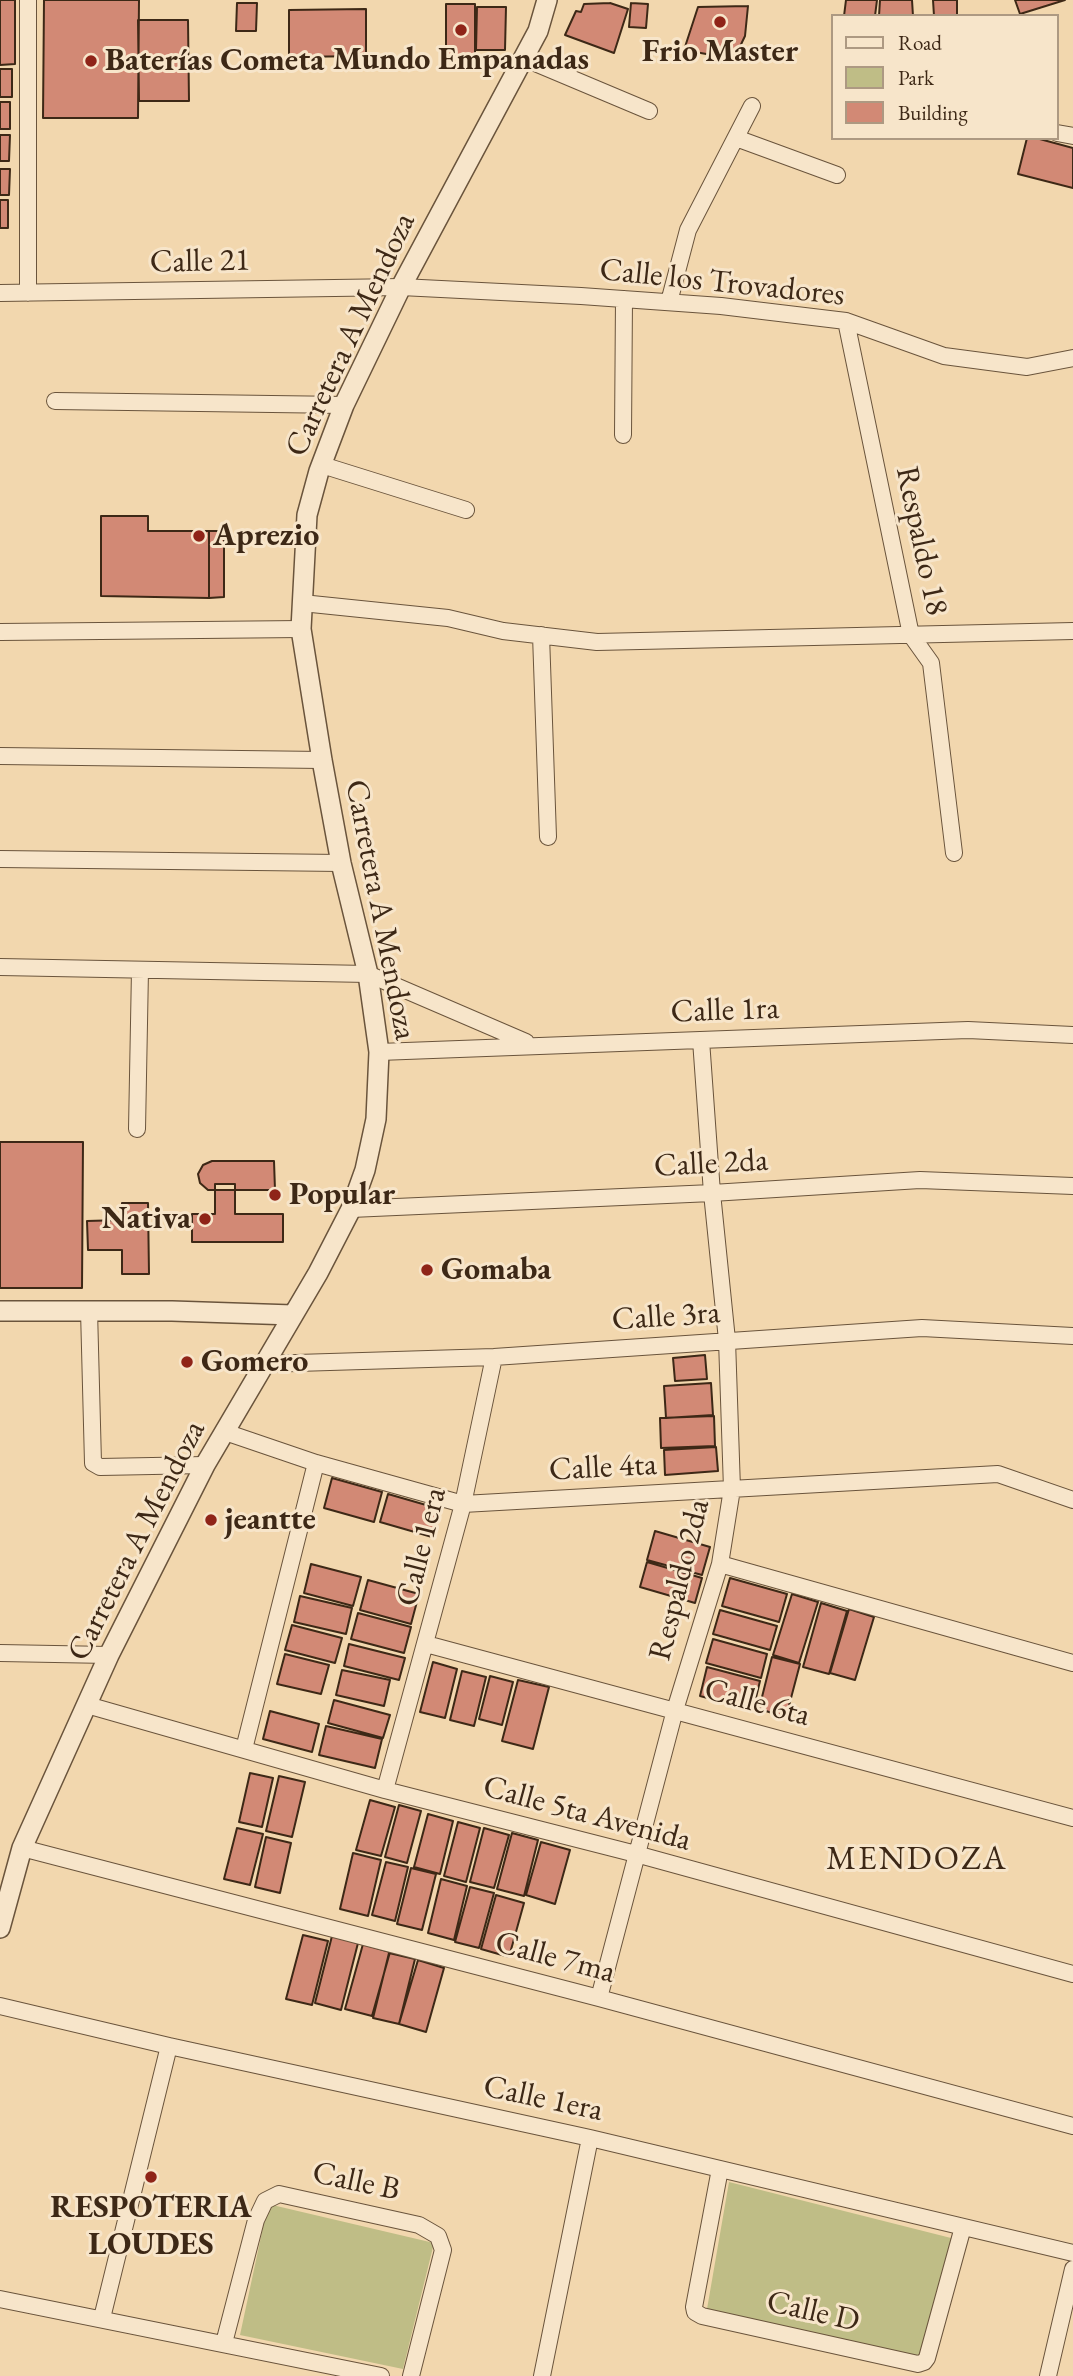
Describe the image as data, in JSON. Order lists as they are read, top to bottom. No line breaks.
{"streets":{"street":["Calle 21","Calle los Trovadores","Carretera A Mendoza","Respaldo 18","Calle 1ra","Calle 2da","Calle 3ra","Calle 4ta","Calle 1era","Respaldo 2da","Calle 6ta","Calle 5ta Avenida","Calle 7ma","Calle B","Calle D"]},"crossings":[["Calle 21","Calle los Trovadores"],["Calle 21","Carretera A Mendoza"],["Calle los Trovadores","Carretera A Mendoza"],["Calle los Trovadores","Respaldo 18"],["Carretera A Mendoza","Calle 1ra"],["Carretera A Mendoza","Calle 2da"],["Carretera A Mendoza","Calle 3ra"],["Carretera A Mendoza","Calle 4ta"],["Carretera A Mendoza","Calle 5ta Avenida"],["Carretera A Mendoza","Calle 7ma"],["Calle 1ra","Respaldo 2da"],["Calle 2da","Respaldo 2da"],["Calle 3ra","Calle 1era"],["Calle 3ra","Respaldo 2da"],["Calle 4ta","Calle 1era"],["Calle 4ta","Respaldo 2da"],["Calle 1era","Calle 6ta"],["Calle 1era","Calle 5ta Avenida"],["Calle 1era","Calle D"],["Respaldo 2da","Calle 6ta"],["Respaldo 2da","Calle 5ta Avenida"],["Respaldo 2da","Calle 7ma"]],"districts":["MENDOZA"],"places":["Frio Master","Mundo Empanadas","Baterías Cometa","Aprezio","Popular","Nativa","Gomaba","Gomero","jeantte","RESPOTERIA LOUDES"],"legend":["Road","Park","Building"]}
